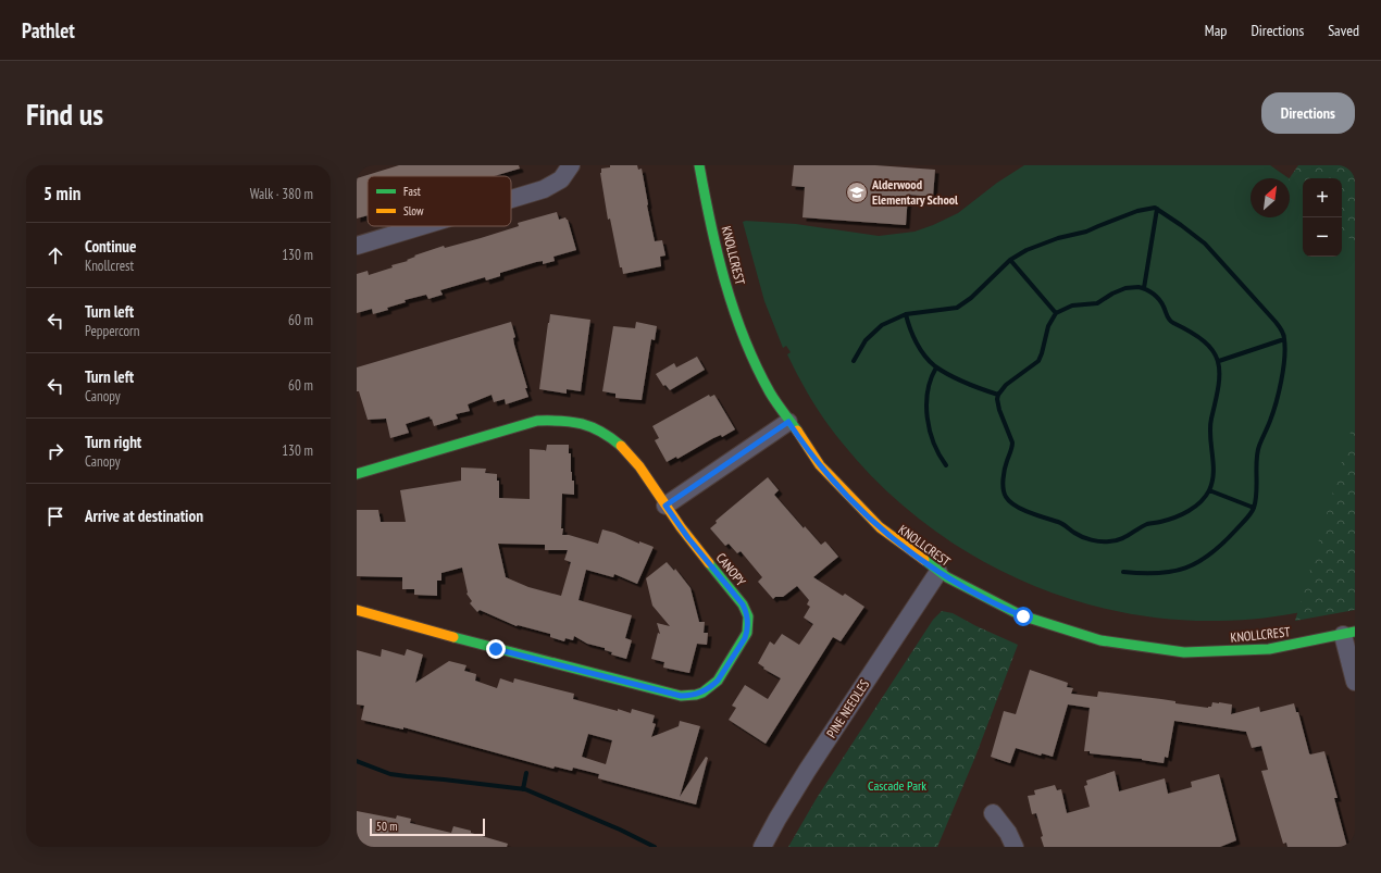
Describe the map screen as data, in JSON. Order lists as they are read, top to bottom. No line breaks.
{"streets":{"street":["KNOLLCREST","CANOPY","PINE NEEDLES"]},"crossings":[["KNOLLCREST","PINE NEEDLES"]],"parks":["Cascade Park"],"places":{"school or university":["Alderwood Elementary School"]},"legend":["Fast","Slow"],"scale_bar":"50 m","north":"top right","page":{"header":"Pathlet","nav":["Map","Directions","Saved"],"buttons":"Directions","title":"Find us","heading":["5 min","Walk · 380 m"],"map_buttons":["+","−"],"list":[["Continue","Knollcrest","130 m"],["Turn left","Peppercorn","60 m"],["Turn left","Canopy","60 m"],["Turn right","Canopy","130 m"],"Arrive at destination"],"scale":"50 m"}}
